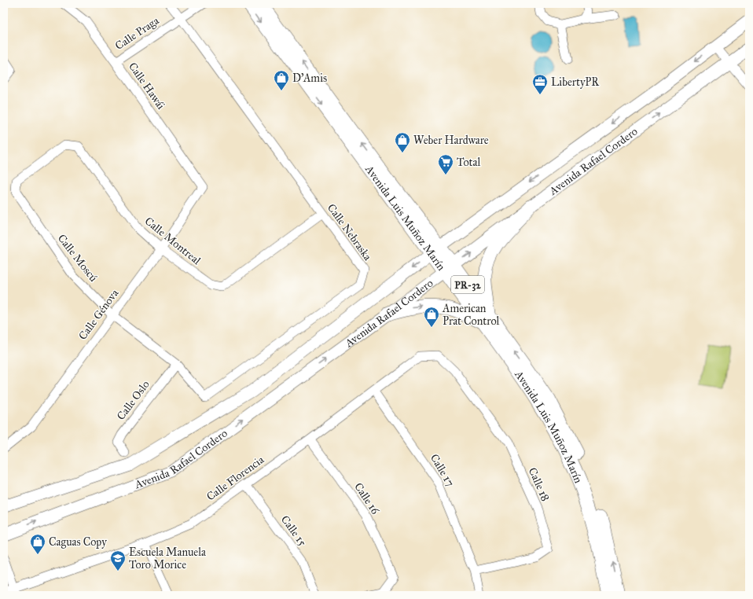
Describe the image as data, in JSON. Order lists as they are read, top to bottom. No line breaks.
{"streets":{"main road":["Avenida Rafael Cordero","Avenida Luis Muñoz Marín","PR-32"],"street":["Calle Praga","Calle Hawái","Calle Nebraska","Calle Montreal","Calle Moscú","Calle Génova","Calle Oslo","Calle 17","Calle Florencia","Calle 18","Calle 16","Calle 15"]},"crossings":[["Calle Praga","Calle Hawái"],["Calle Praga","Calle Nebraska"],["Calle Hawái","Calle Génova"],["Avenida Rafael Cordero","Avenida Luis Muñoz Marín"],["Calle Nebraska","Calle Montreal"],["Calle Nebraska","Calle Moscú"],["Calle Nebraska","Calle Oslo"],["Calle Montreal","Calle Moscú"],["Calle Montreal","Calle Génova"],["Calle Moscú","Calle Génova"],["Calle Moscú","Calle Oslo"],["Calle 17","Calle Florencia"],["Calle 17","Calle 18"],["Calle Florencia","Calle 18"],["Calle Florencia","Calle 16"],["Calle Florencia","Calle 15"]],"places":{"shop":["D'Amis","Weber Hardware","American Prat Control","Caguas Copy"],"office":["LibertyPR"],"supermarket":["Total"],"school or university":["Escuela Manuela Toro Morice"]}}
